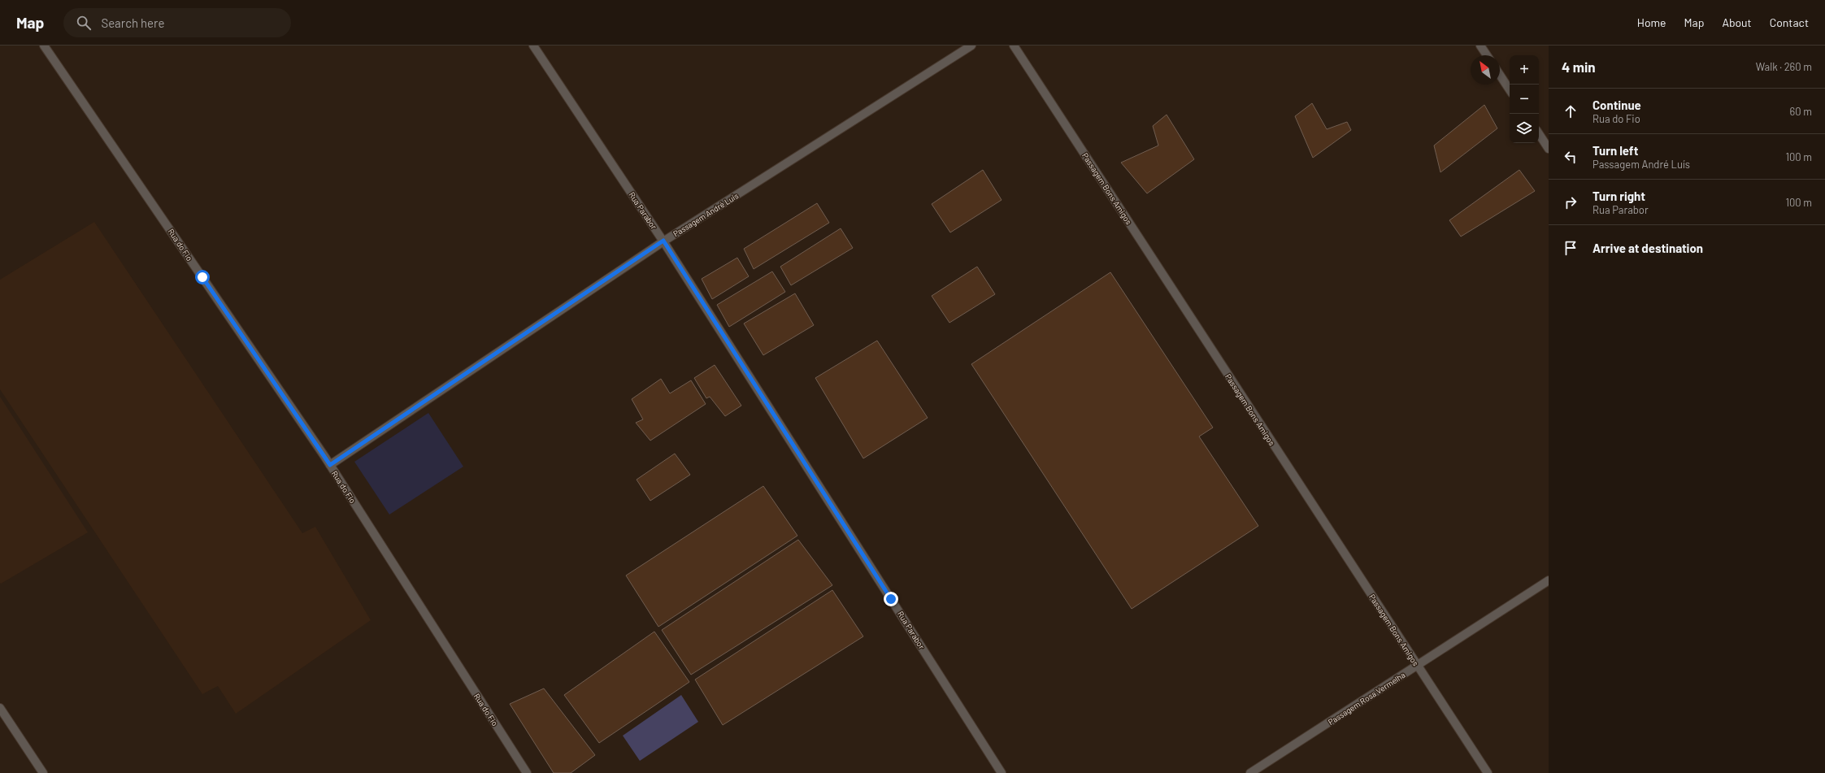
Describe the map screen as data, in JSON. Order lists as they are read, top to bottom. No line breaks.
{"streets":{"street":["Passagem Bons Amigos","Rua Parabor","Passagem André Luís","Rua do Fio","Passagem Rosa Vermelha"]},"crossings":[["Passagem Bons Amigos","Passagem Rosa Vermelha"],["Rua Parabor","Passagem André Luís"],["Passagem André Luís","Rua do Fio"]],"north":"top left","page":{"header":"Map","search":"Search here","nav":["Home","Map","About","Contact"],"heading":["4 min","Walk · 260 m"],"map_buttons":["+","−"],"list":[["Continue","Rua do Fio","60 m"],["Turn left","Passagem André Luís","100 m"],["Turn right","Rua Parabor","100 m"],"Arrive at destination"]}}
